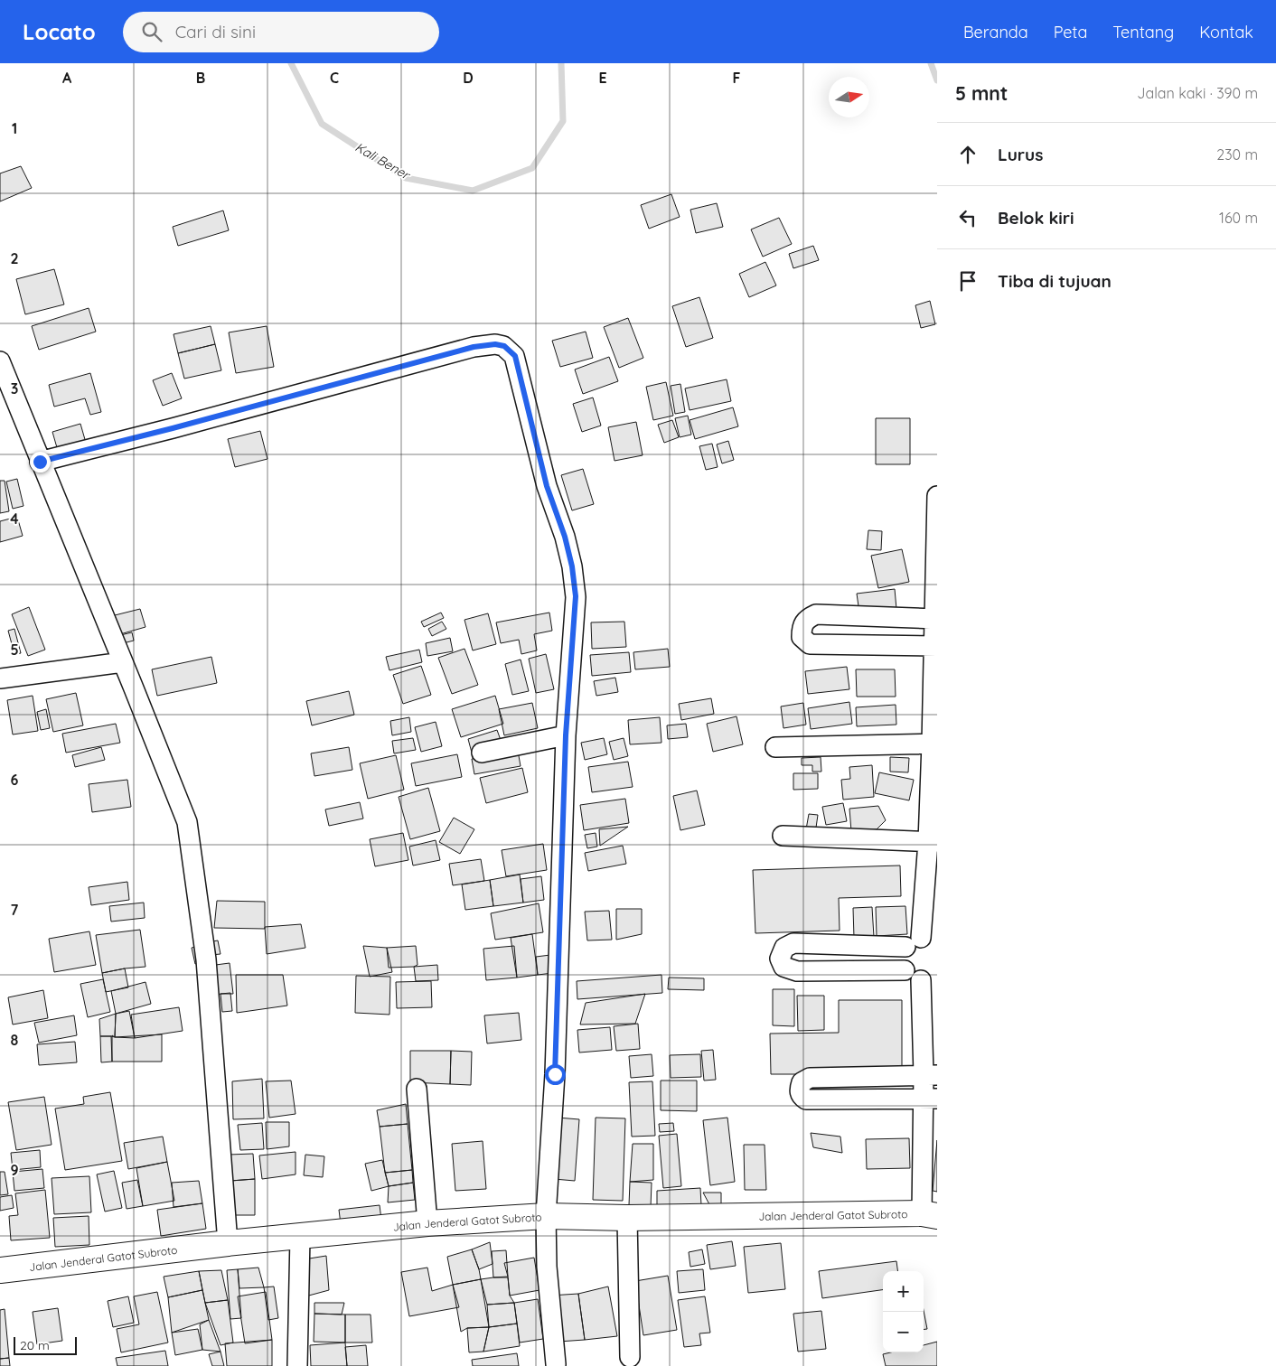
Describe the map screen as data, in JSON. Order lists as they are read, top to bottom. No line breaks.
{"streets":{"highway":["Jalan Jenderal Gatot Subroto"]},"water":["Kali Bener"],"scale_bar":"20 m","north":"right","page":{"header":"Locato","search":"Cari di sini","nav":["Beranda","Peta","Tentang","Kontak"],"heading":["5 mnt","Jalan kaki · 390 m"],"list":[["Lurus","230 m"],["Belok kiri","160 m"],"Tiba di tujuan"],"map_buttons":["+","−"],"scale":"20 m"},"grid":{"columns":["A","B","C","D","E","F"],"rows":["1","2","3","4","5","6","7","8","9"]}}
